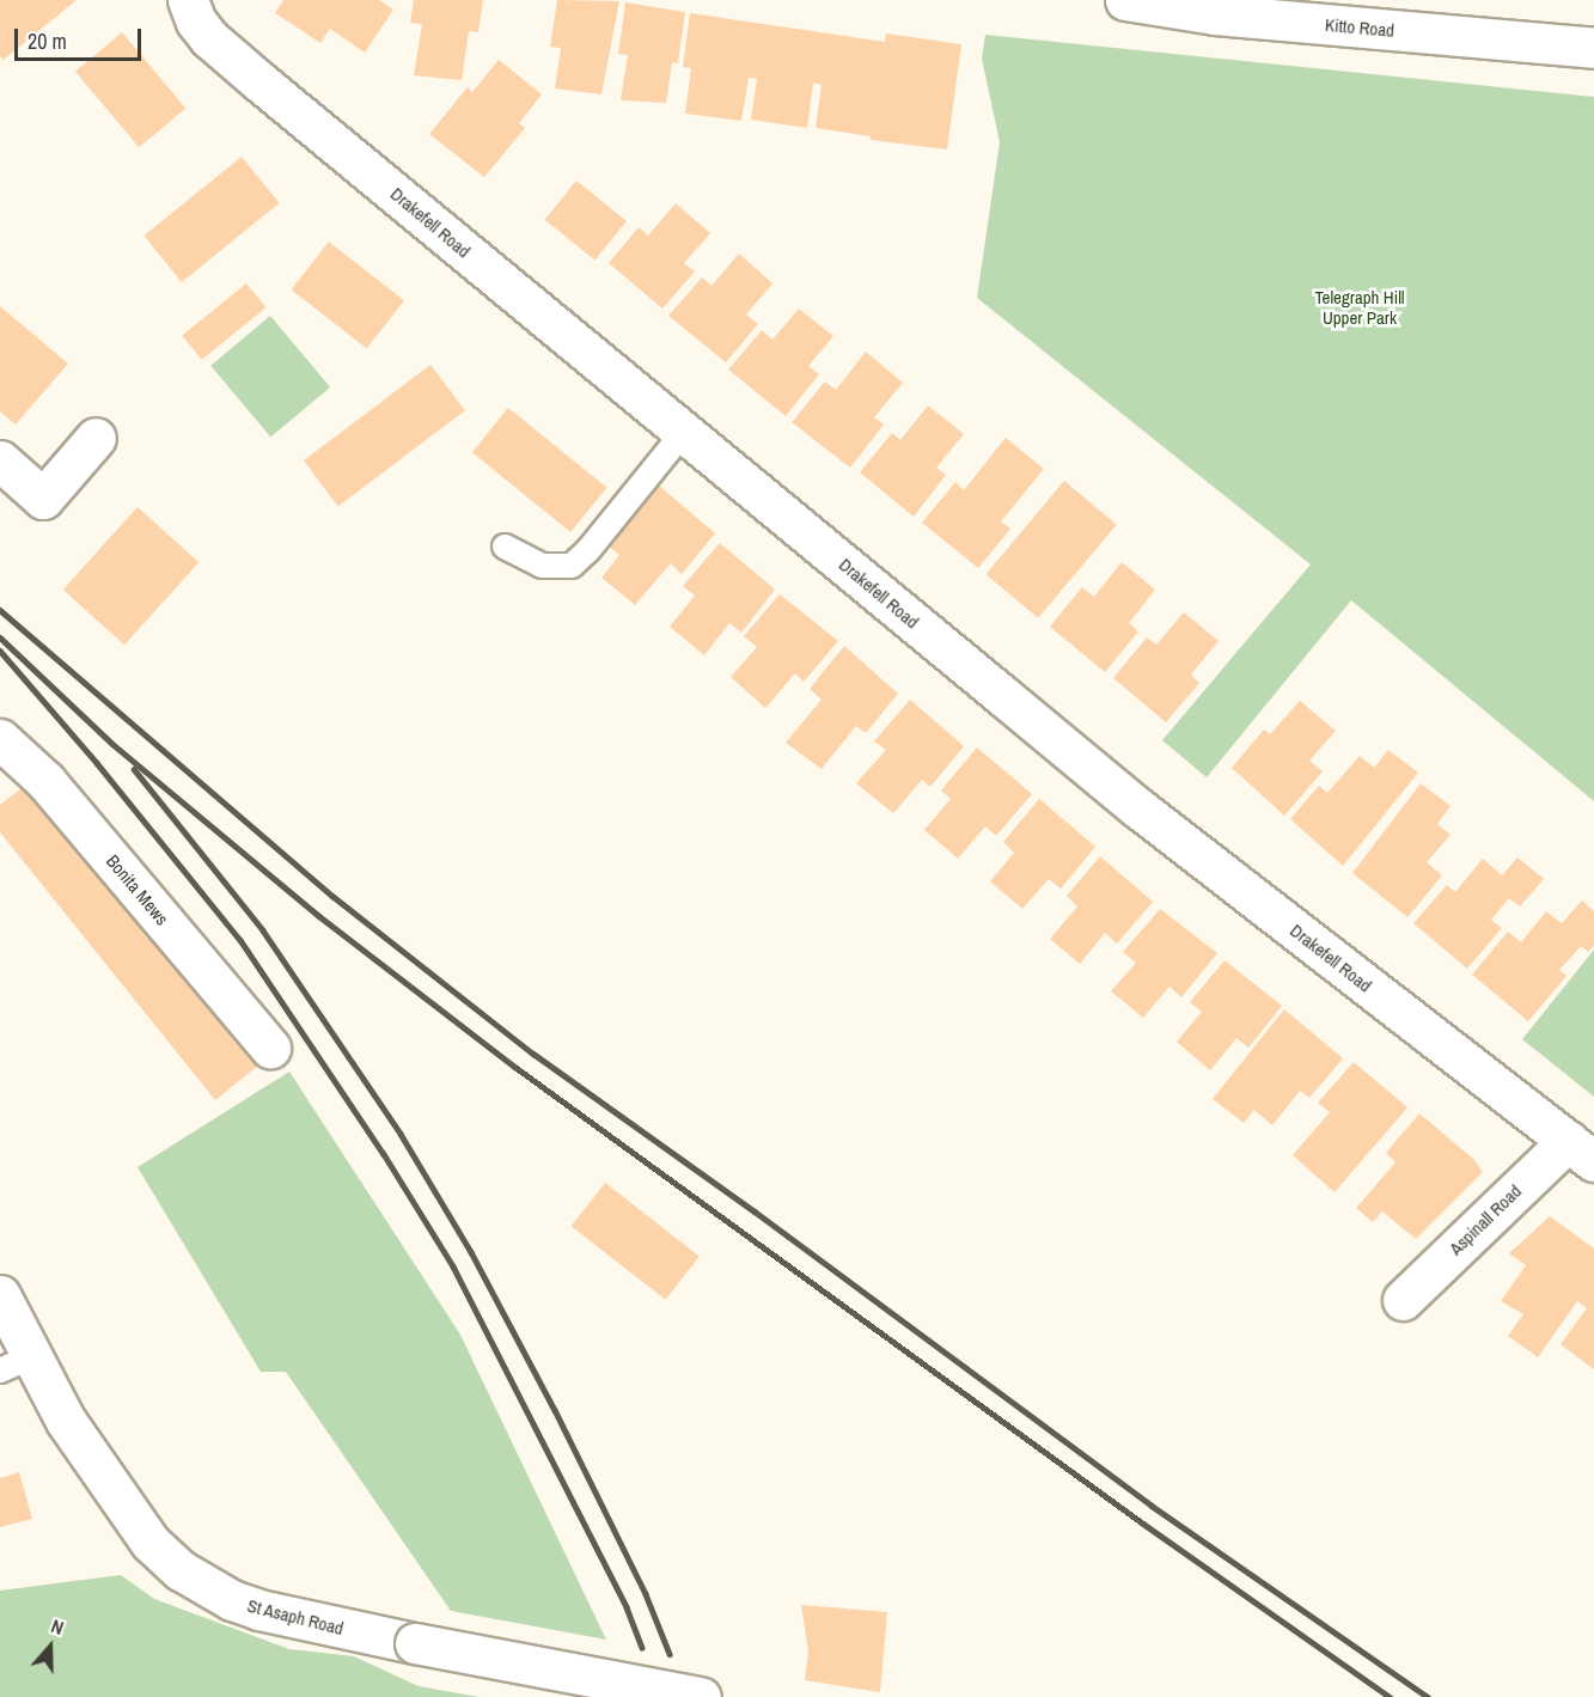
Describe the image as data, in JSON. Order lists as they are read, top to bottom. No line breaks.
{"streets":{"street":["Kitto Road","Drakefell Road","Bonita Mews","Aspinall Road","St Asaph Road"]},"crossings":[["Drakefell Road","Aspinall Road"]],"parks":["Telegraph Hill Upper Park"],"scale_bar":"20 m","north":"top"}
